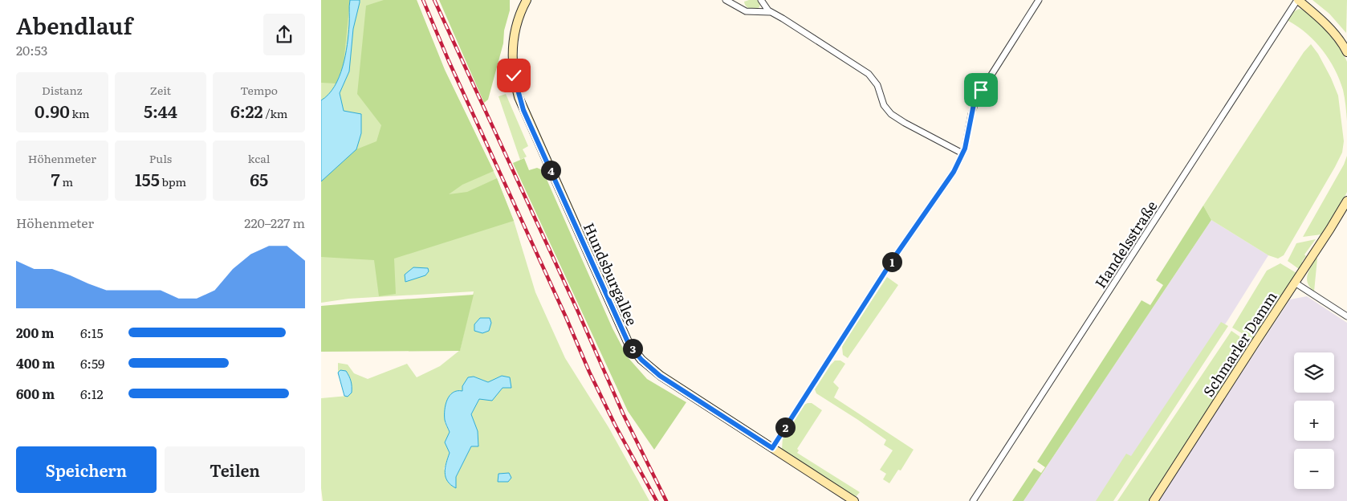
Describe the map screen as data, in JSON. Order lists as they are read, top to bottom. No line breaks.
{"streets":{"street":["Handelsstraße","Hundsburgallee","Schmarler Damm"]},"page":{"heading":["Abendlauf","20:53"],"stats":[["Distanz","0.90 km"],["Zeit","5:44"],["Tempo","6:22 /km"],["Höhenmeter","7 m"],["Puls","155 bpm"],["kcal","65"]],"pins":["4","1","3","2"],"chart":["Höhenmeter","220–227 m"],"list":[{"name":"200 m","note":"6:15"},{"name":"400 m","note":"6:59"},{"name":"600 m","note":"6:12"}],"map_buttons":["+","−"],"buttons":["Speichern","Teilen"]}}
